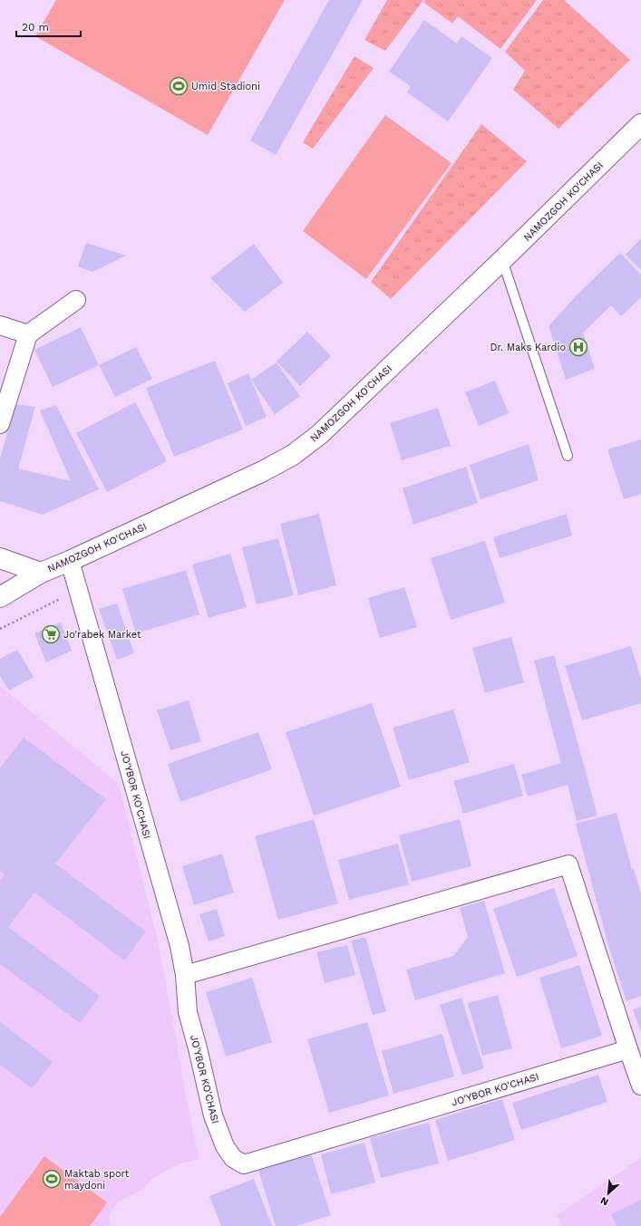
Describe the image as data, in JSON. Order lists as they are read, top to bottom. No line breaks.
{"streets":{"street":["NAMOZGOH KO'CHASI","JO'YBOR KO'CHASI"]},"crossings":[["NAMOZGOH KO'CHASI","JO'YBOR KO'CHASI"]],"places":{"sports":["Umid Stadioni","Maktab sport maydoni"],"hospital":["Dr. Maks Kardio"],"supermarket":["Jo'rabek Market"]},"scale_bar":"20 m","north":"bottom left"}
